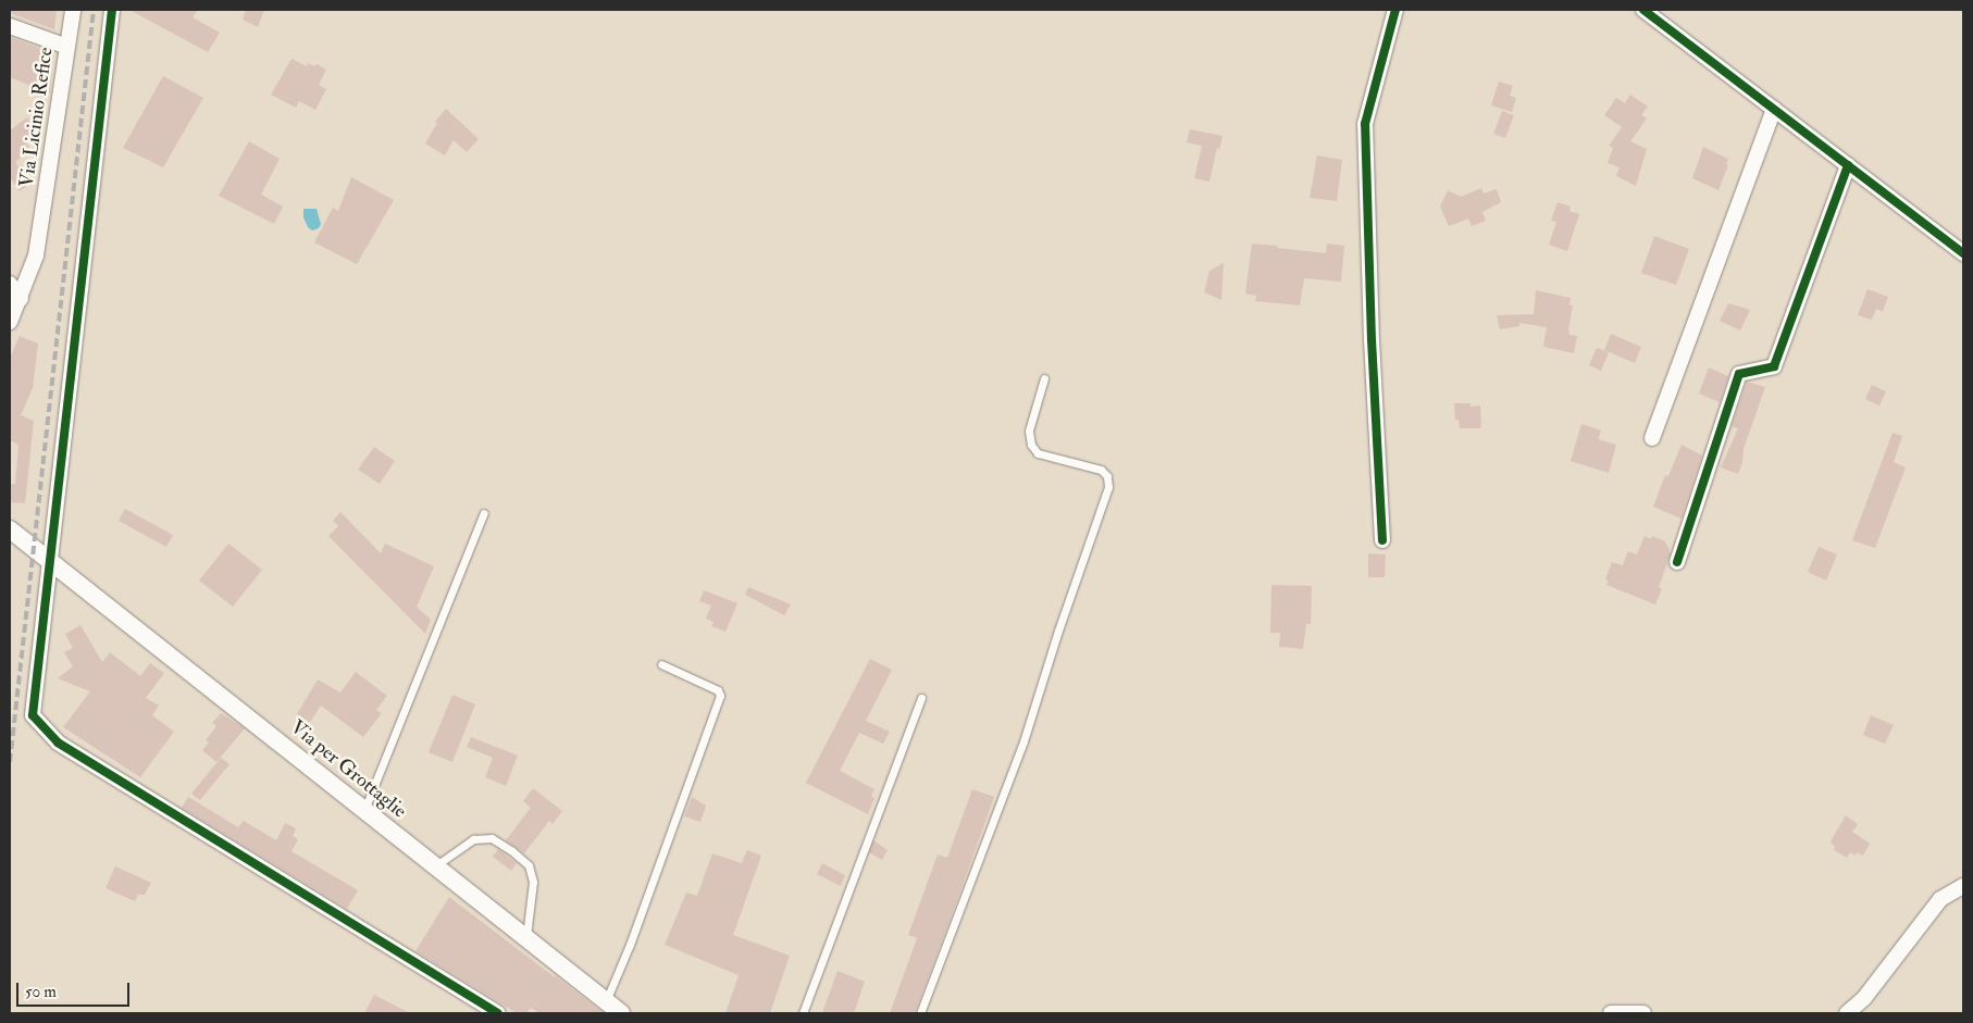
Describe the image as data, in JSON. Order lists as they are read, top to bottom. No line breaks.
{"streets":{"street":["Via Licinio Refice","Via per Grottaglie"]},"scale_bar":"50 m"}
